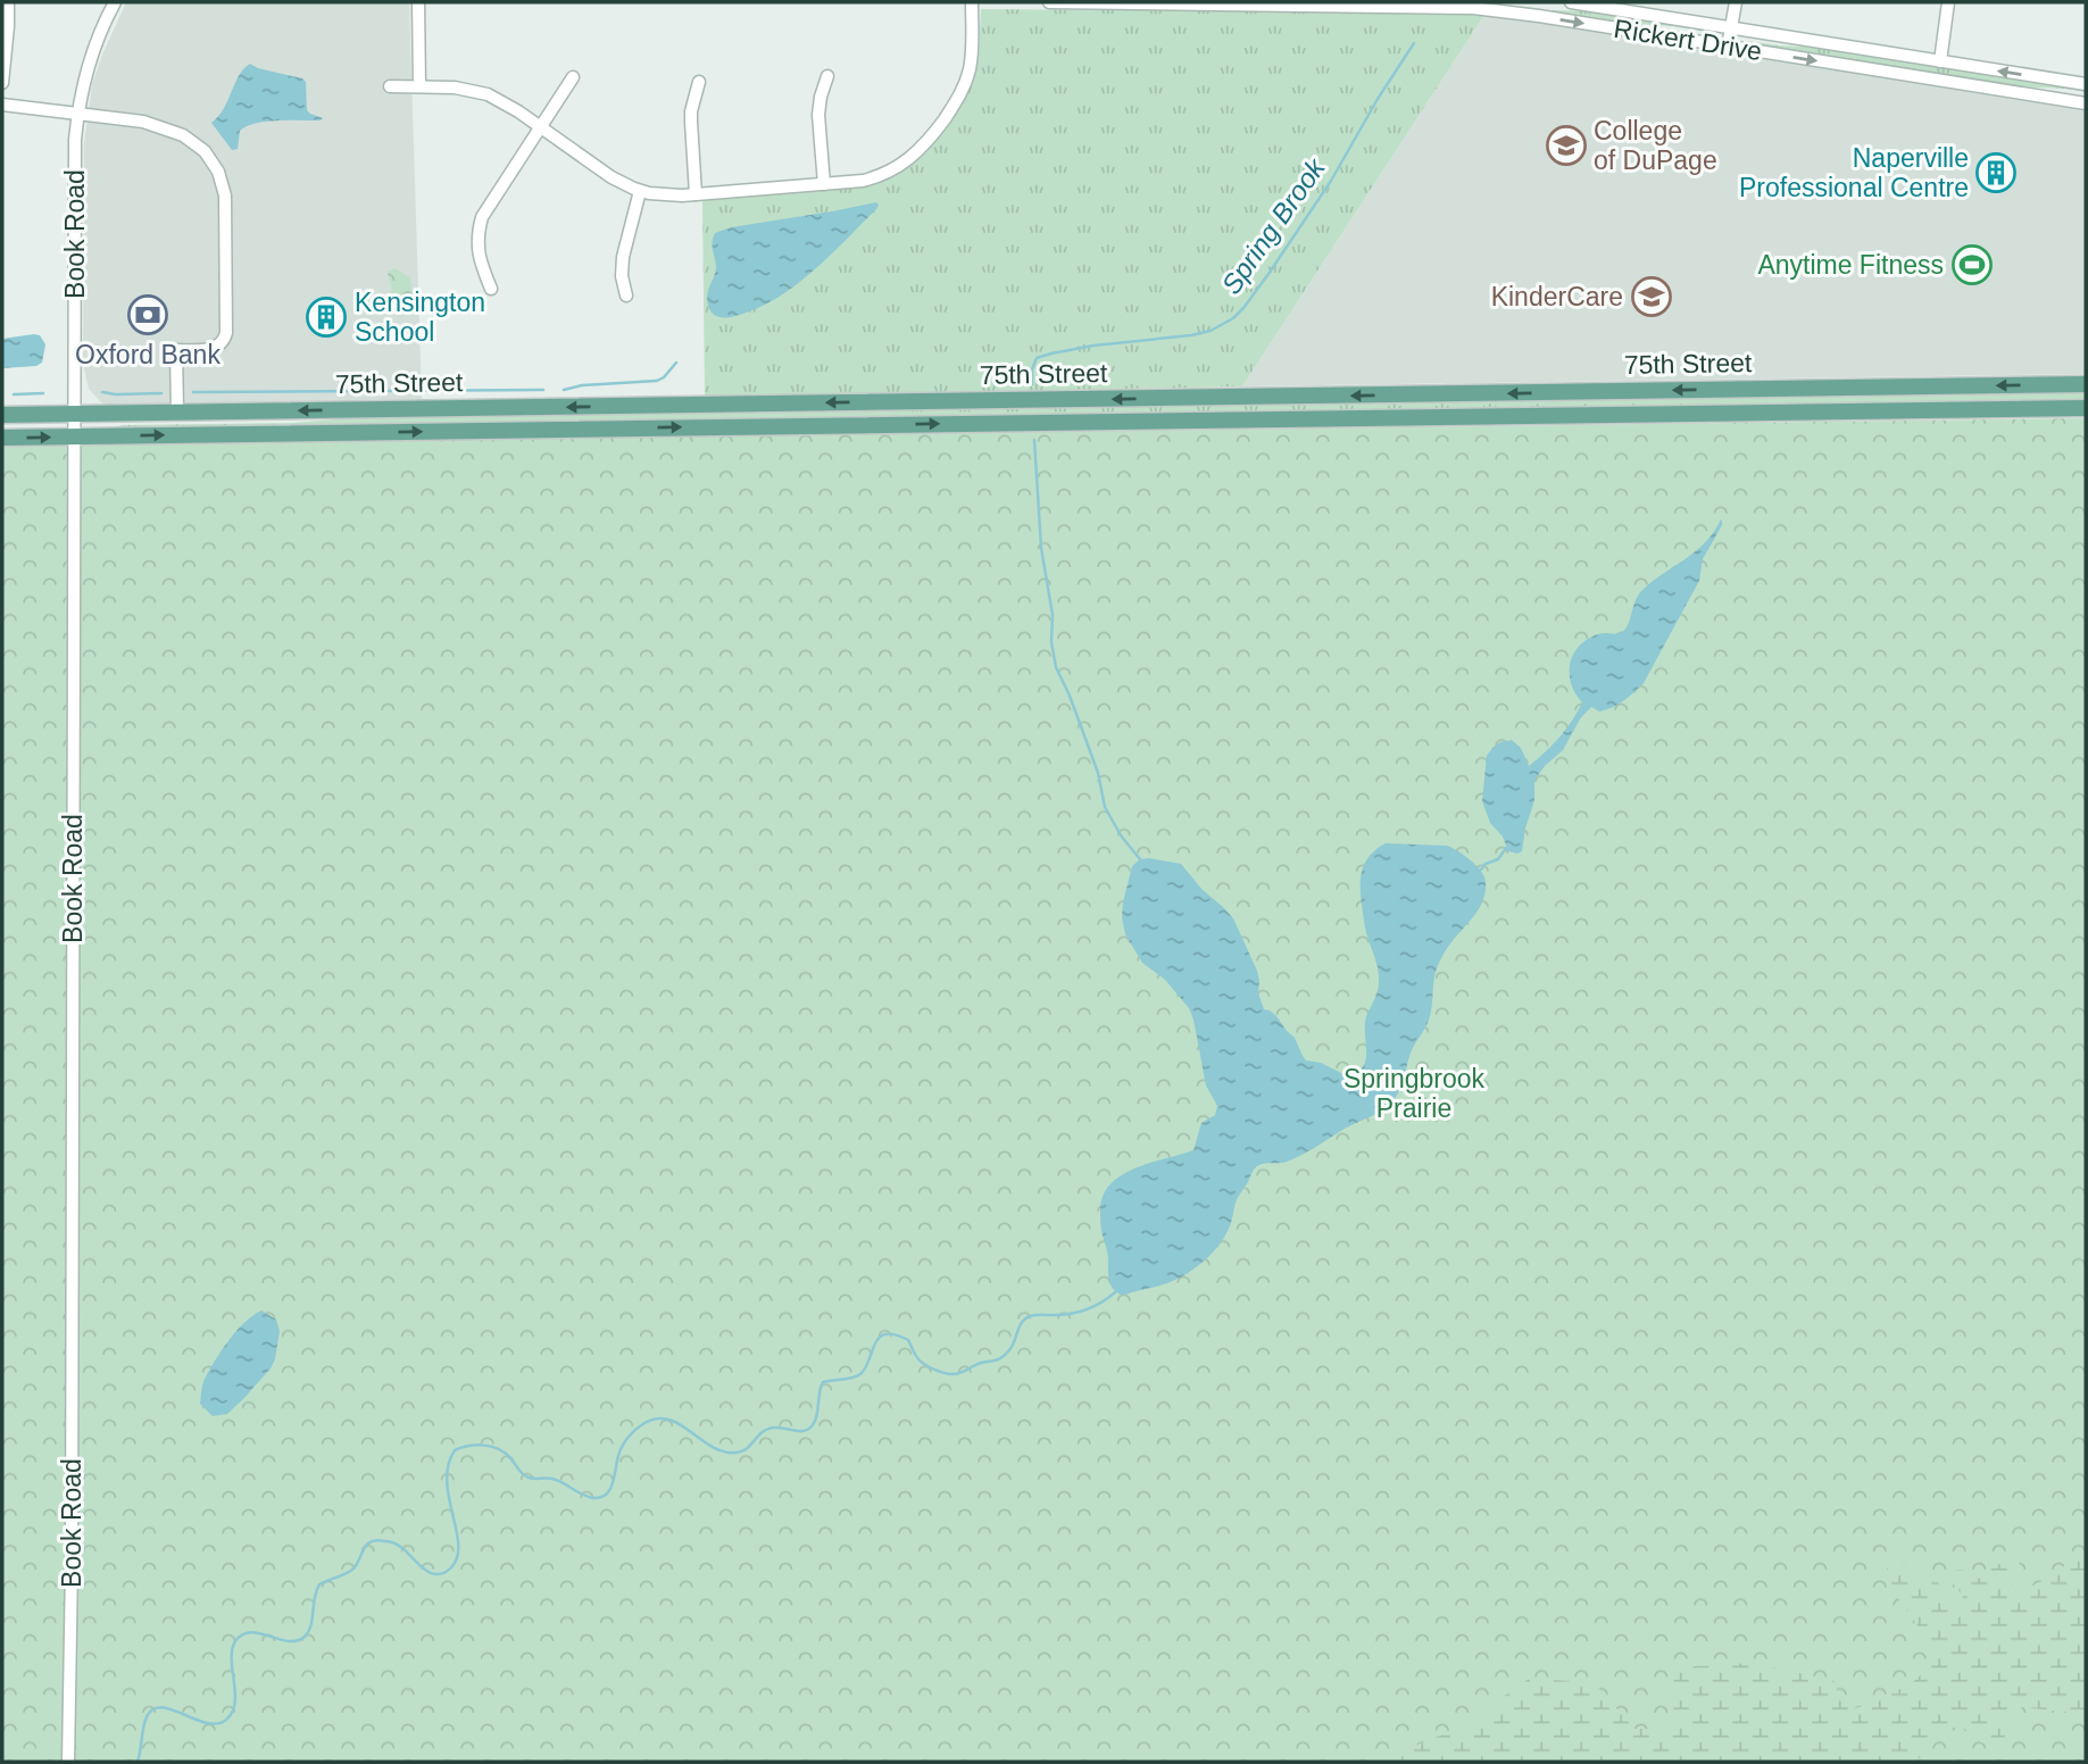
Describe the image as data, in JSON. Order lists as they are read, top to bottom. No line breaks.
{"streets":{"main road":["75th Street"],"street":["Rickert Drive","Book Road"]},"crossings":[["Book Road","75th Street"]],"water":["Spring Brook"],"parks":["Springbrook Prairie"],"places":{"school or university":["College of DuPage","KinderCare"],"building":["Naperville Professional Centre","Kensington School"],"sports":["Anytime Fitness"],"bank":["Oxford Bank"]}}
